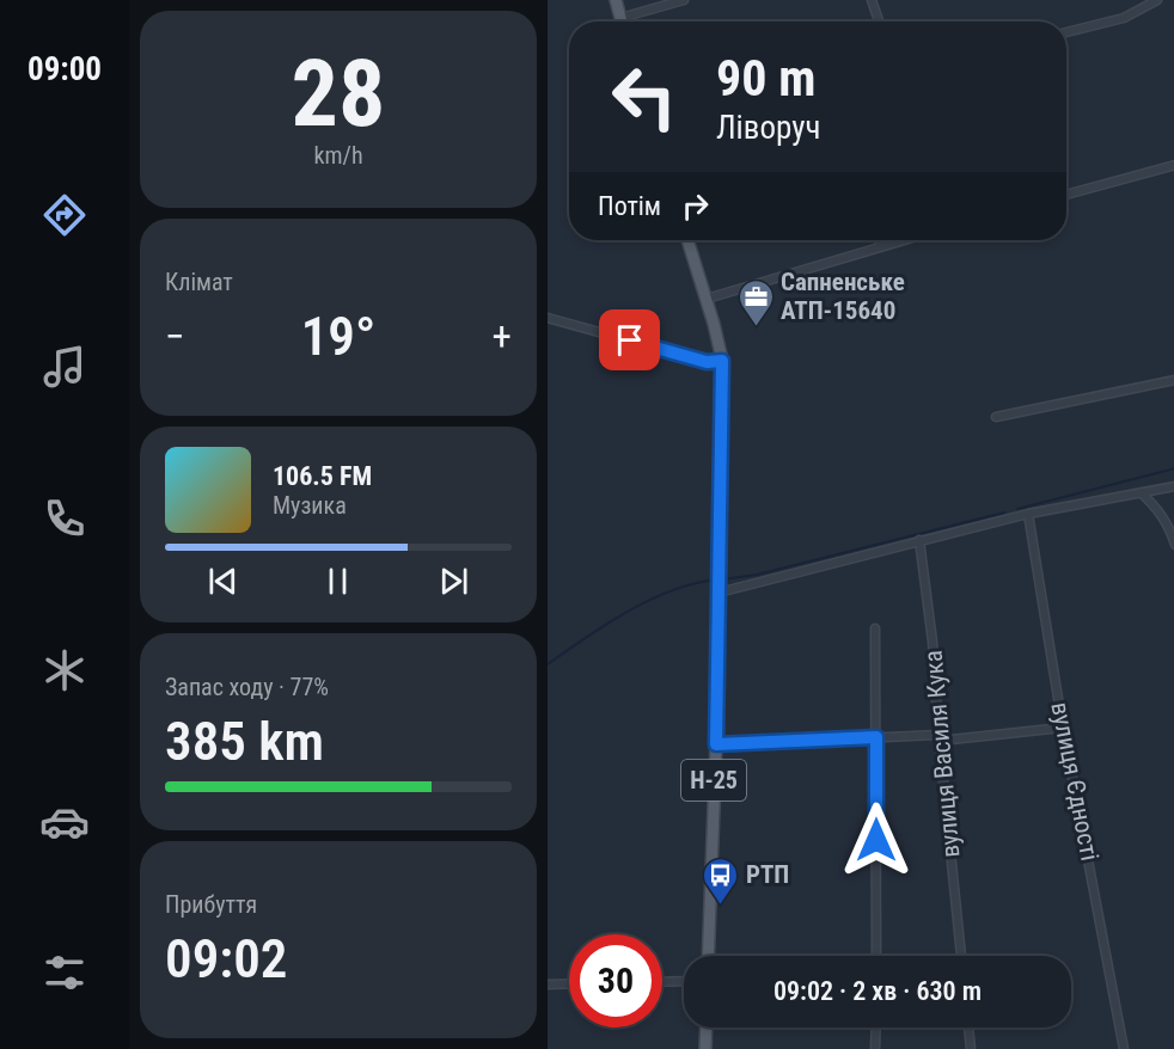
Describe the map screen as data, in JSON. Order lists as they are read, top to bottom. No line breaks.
{"streets":{"main road":["Н-25"],"street":["вулиця Василя Кука","вулиця Єдності"]},"places":{"office":["Сапненське АТП-15640"],"bus stop":["РТП"]},"page":{"tabs":"09:00","tile":[["28","km/h"],"Клімат",["Запас ходу · 77%","385 km"],["Прибуття","09:02"]],"turn":["90 m","Ліворуч"],"then":"Потім","heat":["−","19°","+"],"song":["106.5 FM","Музика"],"limit":"30","trip":"09:02 · 2 хв · 630 m"}}
